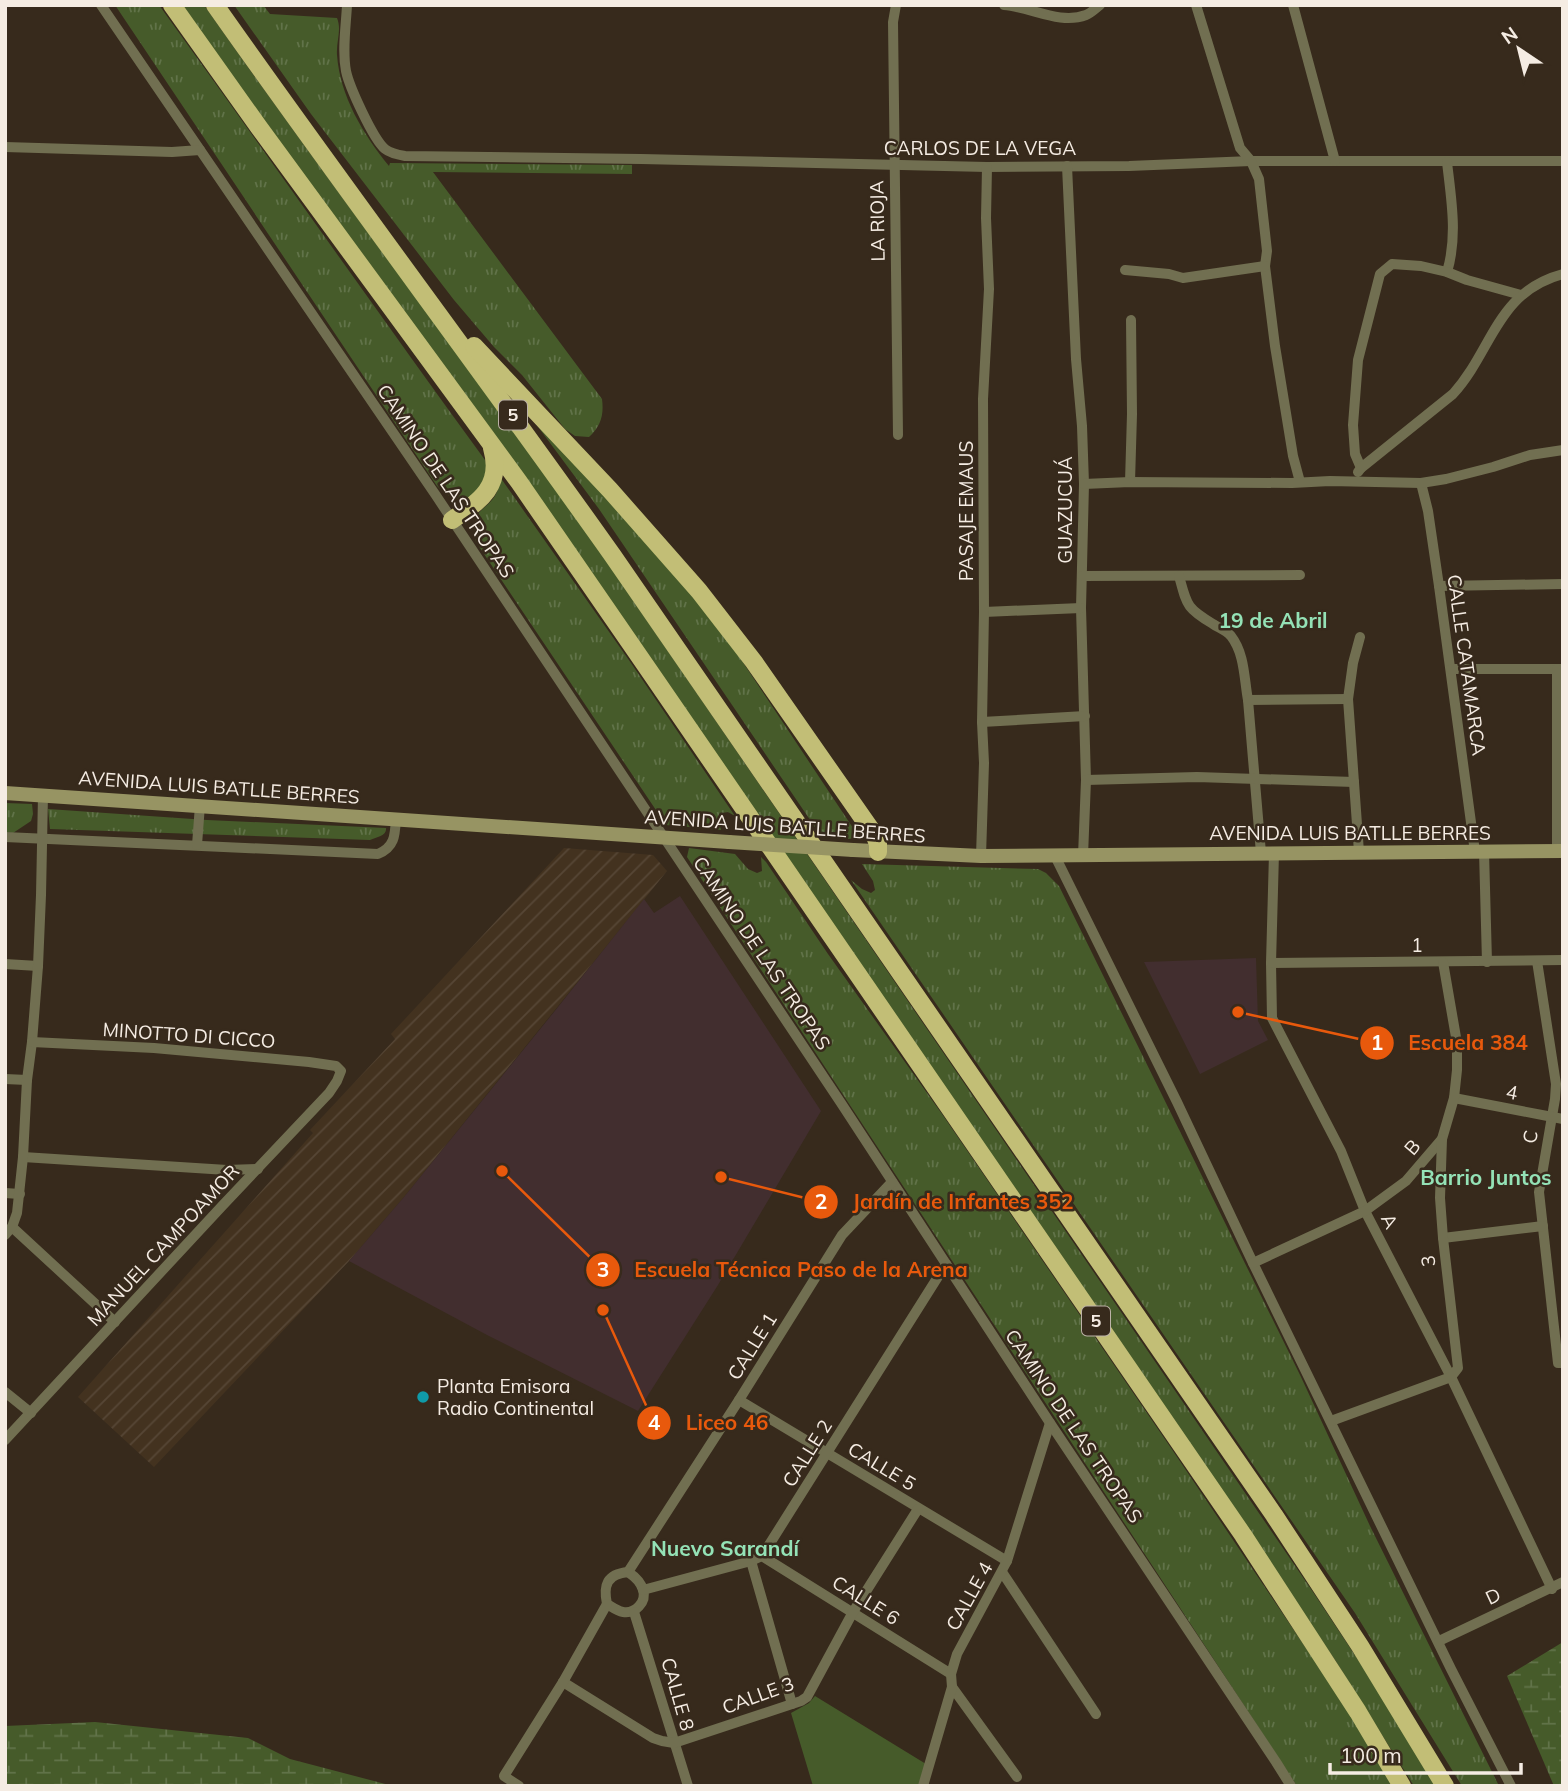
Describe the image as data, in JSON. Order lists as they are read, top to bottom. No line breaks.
{"streets":{"highway":["5"],"main road":["AVENIDA LUIS BATLLE BERRES"],"street":["CARLOS DE LA VEGA","LA RIOJA","CAMINO DE LAS TROPAS","GUAZUCUÁ","PASAJE EMAUS","CALLE CATAMARCA","1","MINOTTO DI CICCO","4","C","B","A","MANUEL CAMPOAMOR","3","CALLE 1","CALLE 2","CALLE 5","CALLE 4","D","CALLE 6","CALLE 8","CALLE 3"]},"crossings":[["CARLOS DE LA VEGA","LA RIOJA"],["CARLOS DE LA VEGA","GUAZUCUÁ"],["CARLOS DE LA VEGA","PASAJE EMAUS"],["CAMINO DE LAS TROPAS","AVENIDA LUIS BATLLE BERRES"],["CAMINO DE LAS TROPAS","CALLE 1"],["CAMINO DE LAS TROPAS","CALLE 2"],["CAMINO DE LAS TROPAS","CALLE 4"],["GUAZUCUÁ","AVENIDA LUIS BATLLE BERRES"],["PASAJE EMAUS","AVENIDA LUIS BATLLE BERRES"],["CALLE CATAMARCA","AVENIDA LUIS BATLLE BERRES"],["CALLE CATAMARCA","1"],["AVENIDA LUIS BATLLE BERRES","A"],["1","C"],["1","B"],["1","A"],["MINOTTO DI CICCO","MANUEL CAMPOAMOR"],["4","C"],["4","B"],["B","A"],["B","3"],["A","3"],["A","D"],["CALLE 1","CALLE 5"],["CALLE 1","CALLE 8"],["CALLE 2","CALLE 5"],["CALLE 2","CALLE 6"],["CALLE 5","CALLE 4"],["CALLE 5","CALLE 3"],["CALLE 4","CALLE 6"],["CALLE 6","CALLE 3"],["CALLE 8","CALLE 3"]],"districts":["19 de Abril","Barrio Juntos","Nuevo Sarandí"],"places":["Escuela 384","Escuela Técnica Paso de la Arena","Jardín de Infantes 352","Liceo 46","Planta Emisora Radio Continental"],"scale_bar":"100 m","north":"top left"}
